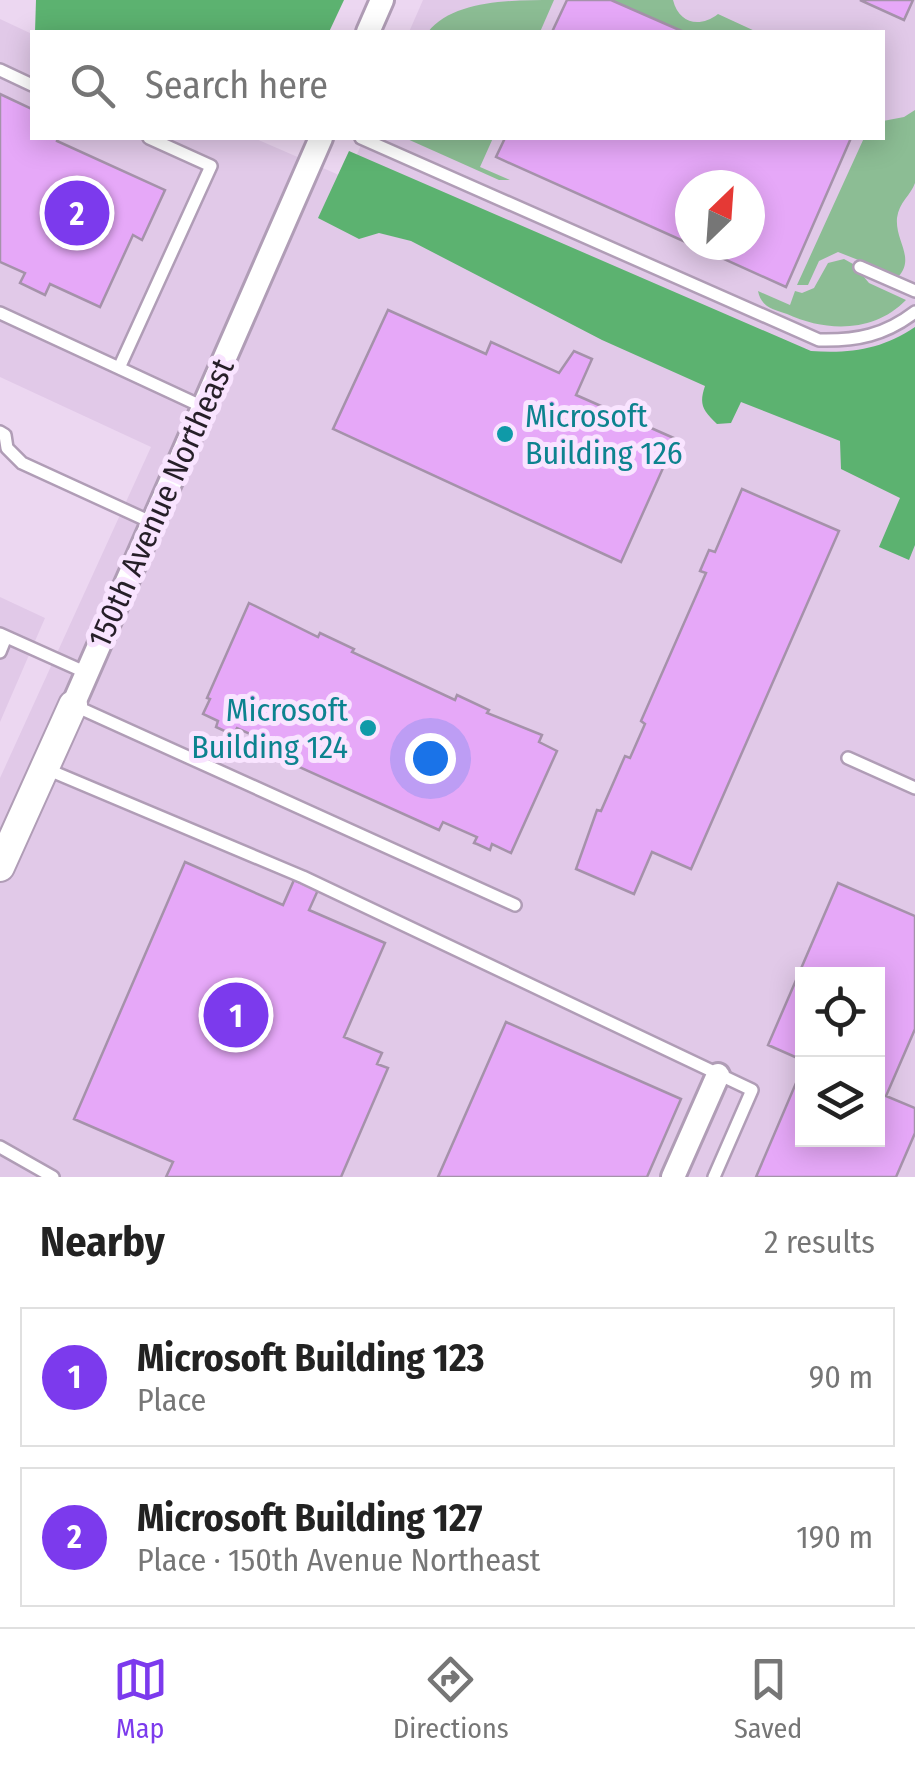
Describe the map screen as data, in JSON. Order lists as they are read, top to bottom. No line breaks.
{"streets":{"street":["150th Avenue Northeast"]},"places":["Microsoft Building 126","Microsoft Building 124"],"north":"top right","page":{"search":"Search here","pins":["2","1"],"heading":["Nearby","2 results"],"list":[{"mark":"1","name":"Microsoft Building 123","note":"Place","value":"90 m"},{"mark":"2","name":"Microsoft Building 127","note":"Place · 150th Avenue Northeast","value":"190 m"}],"nav":["Map","Directions","Saved"]}}
